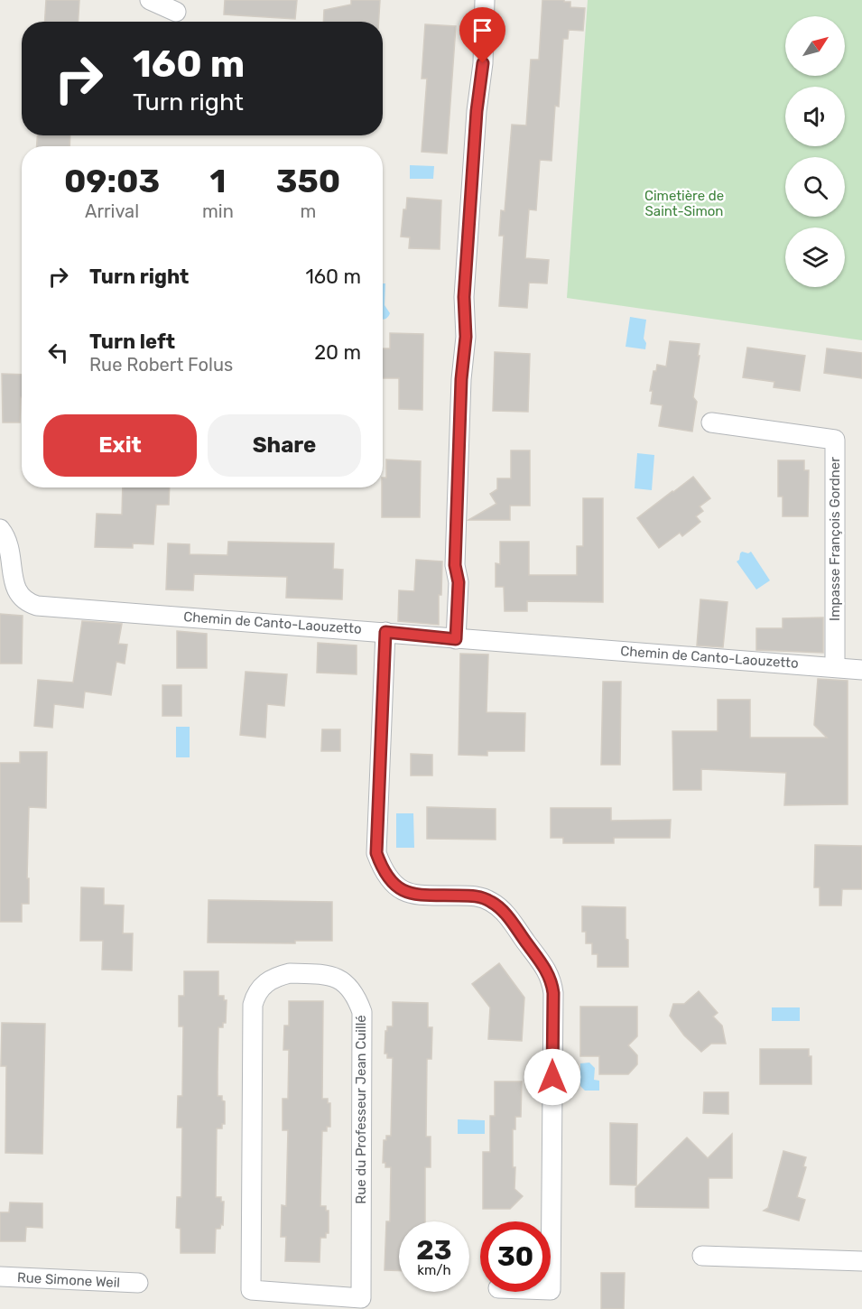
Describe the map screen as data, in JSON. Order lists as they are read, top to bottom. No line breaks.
{"streets":{"street":["Impasse François Gordner","Chemin de Canto-Laouzetto","Rue du Professeur Jean Cuillé","Rue Simone Weil"]},"crossings":[["Impasse François Gordner","Chemin de Canto-Laouzetto"]],"parks":["Cimetière de Saint-Simon"],"north":"top right","page":{"turn":["160 m","Turn right"],"eta":["09:03","Arrival","1","min","350","m"],"list":[{"name":"Turn right","value":"160 m"},{"name":"Turn left","note":"Rue Robert Folus","value":"20 m"}],"buttons":["Exit","Share"],"speed":"23 km/h","limit":"30"}}
